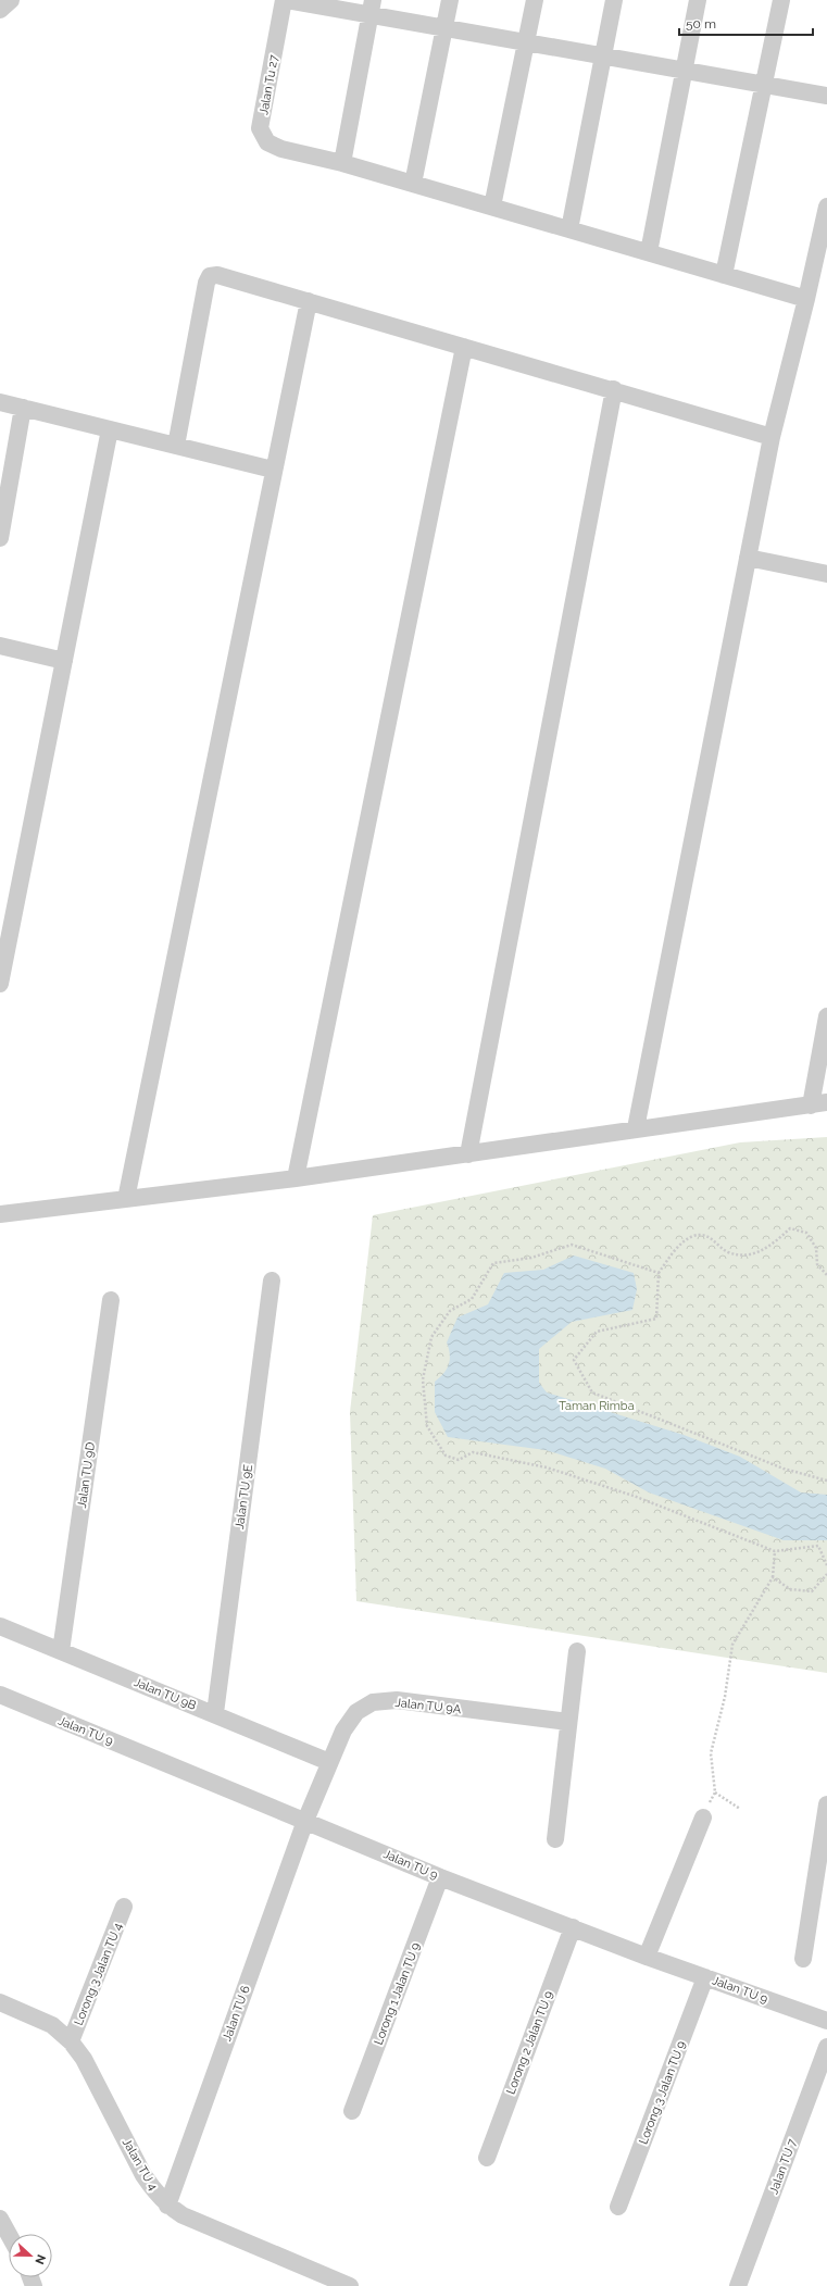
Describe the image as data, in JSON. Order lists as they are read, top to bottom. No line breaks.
{"streets":{"street":["Jalan Tu 27","Jalan TU 9D","Jalan TU 9E","Jalan TU 9B","Jalan TU 9A","Jalan TU 9","Lorong 3 Jalan TU 4","Lorong 1 Jalan TU 9","Jalan TU 6","Lorong 2 Jalan TU 9","Lorong 3 Jalan TU 9","Jalan TU 4","Jalan TU 7"]},"crossings":[["Jalan TU 9D","Jalan TU 9B"],["Jalan TU 9E","Jalan TU 9B"],["Jalan TU 9B","Jalan TU 9A"],["Jalan TU 9A","Jalan TU 9"],["Jalan TU 9A","Jalan TU 6"],["Jalan TU 9","Lorong 1 Jalan TU 9"],["Jalan TU 9","Jalan TU 6"],["Jalan TU 9","Lorong 2 Jalan TU 9"],["Jalan TU 9","Lorong 3 Jalan TU 9"],["Lorong 3 Jalan TU 4","Jalan TU 4"],["Jalan TU 6","Jalan TU 4"]],"parks":["Taman Rimba"],"scale_bar":"50 m","north":"right"}
